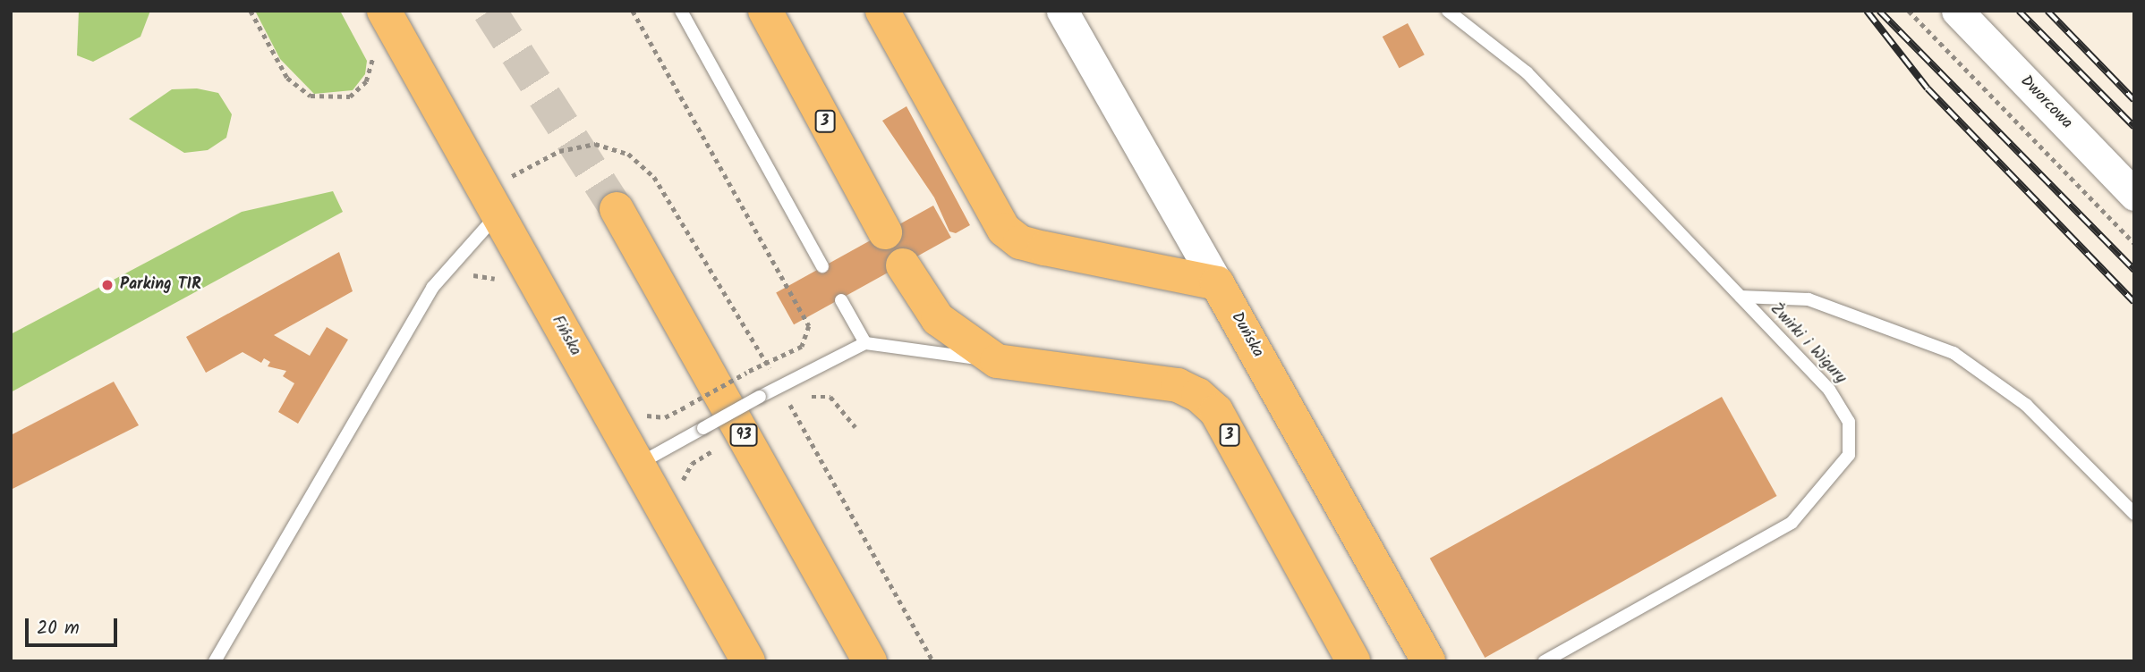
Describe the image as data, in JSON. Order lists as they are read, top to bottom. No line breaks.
{"streets":{"main road":["3","Duńska","Fińska","93"],"street":["Dworcowa"],"lane":["Żwirki i Wigury"]},"places":["Parking TIR"],"scale_bar":"20 m"}
